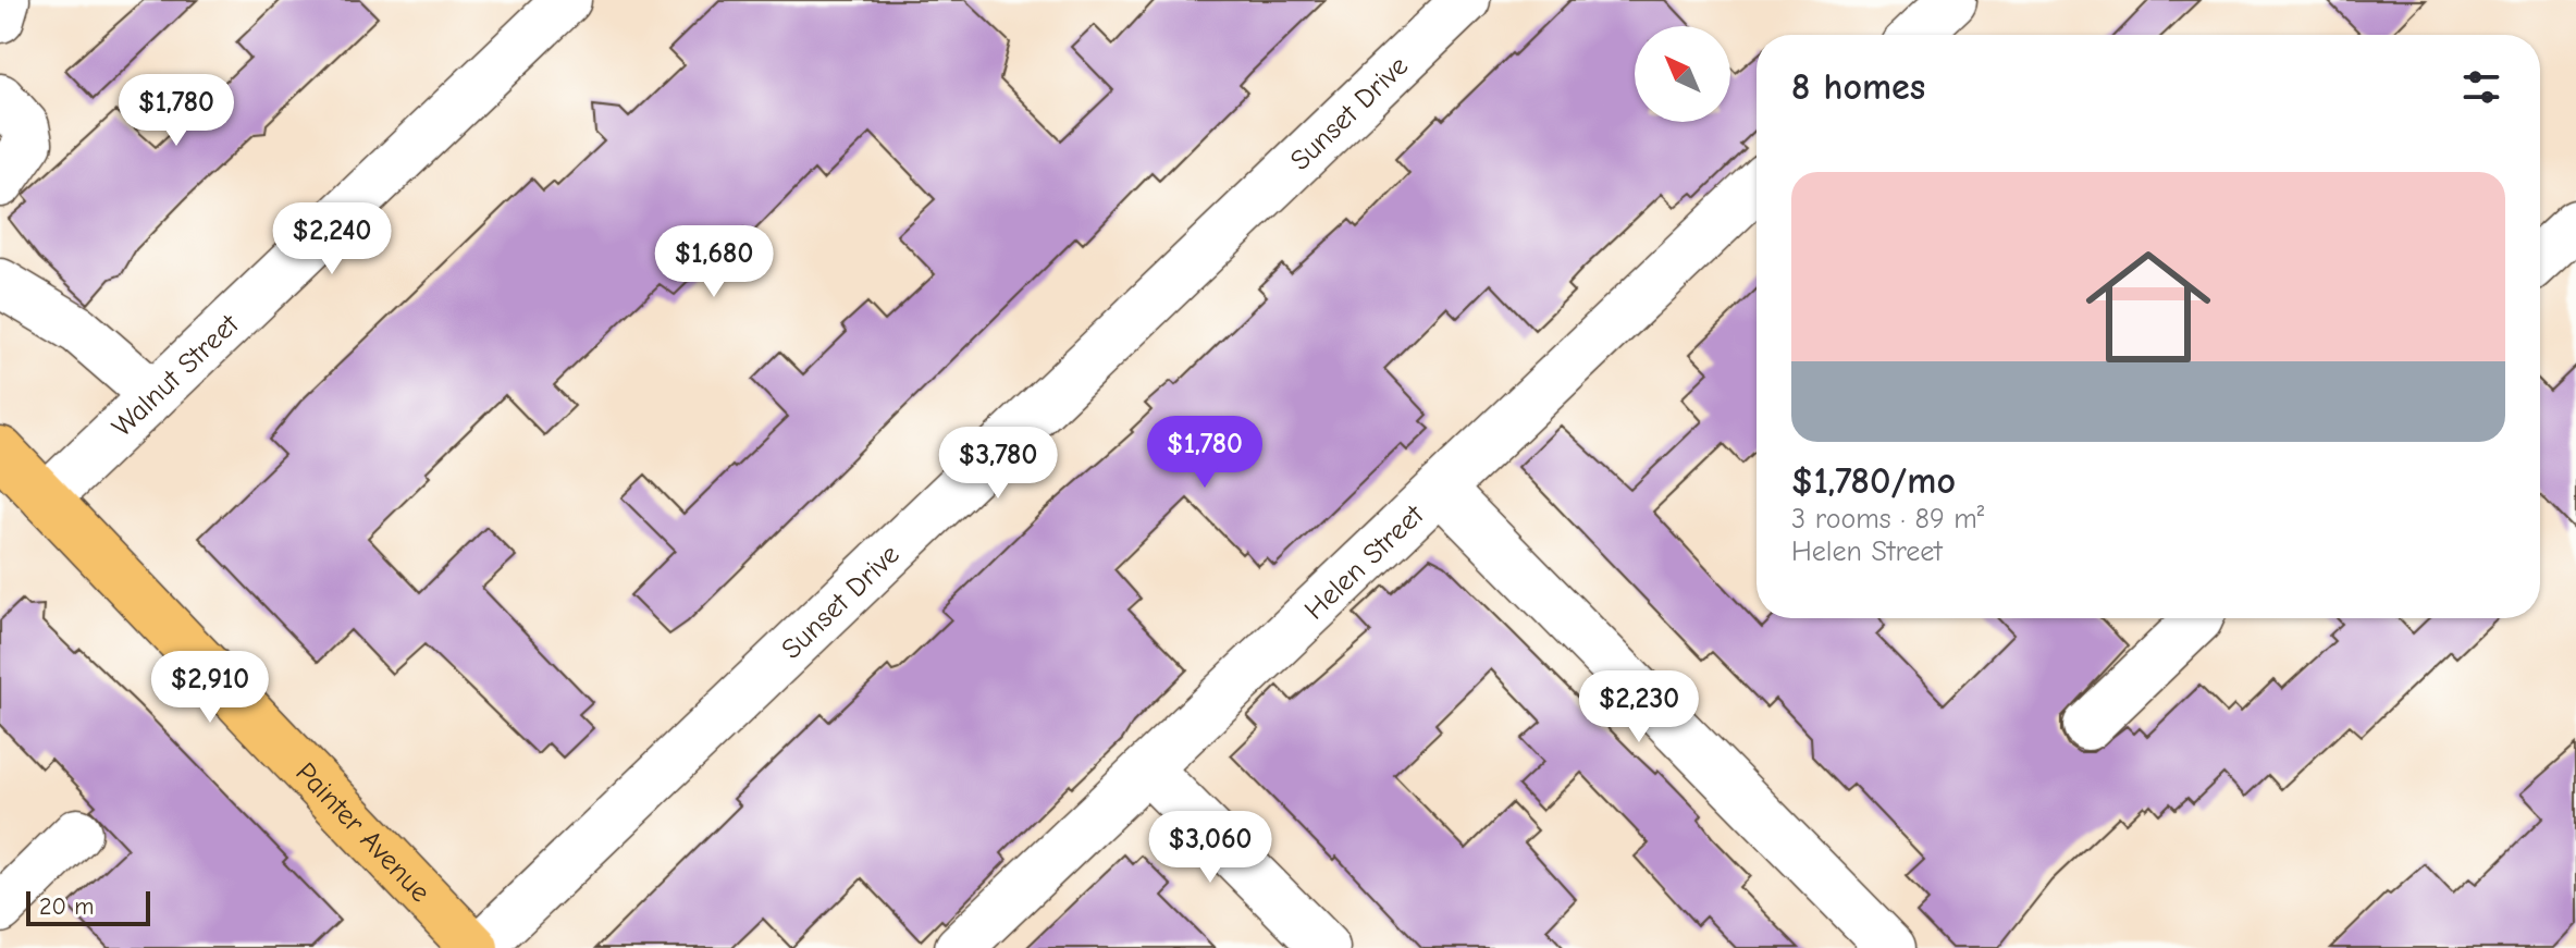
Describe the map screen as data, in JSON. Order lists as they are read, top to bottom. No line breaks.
{"streets":{"main road":["Painter Avenue"],"street":["Sunset Drive","Walnut Street","Helen Street"]},"crossings":[["Sunset Drive","Painter Avenue"],["Walnut Street","Painter Avenue"]],"scale_bar":"20 m","north":"top left","page":{"heading":"8 homes","price":["$1,780","$2,240","$1,680","$1,780","$3,780","$2,910","$2,230","$3,060"],"list":[{"name":"$1,780/mo","note":"3 rooms · 89 m² · Helen Street"}],"scale":"20 m"}}
